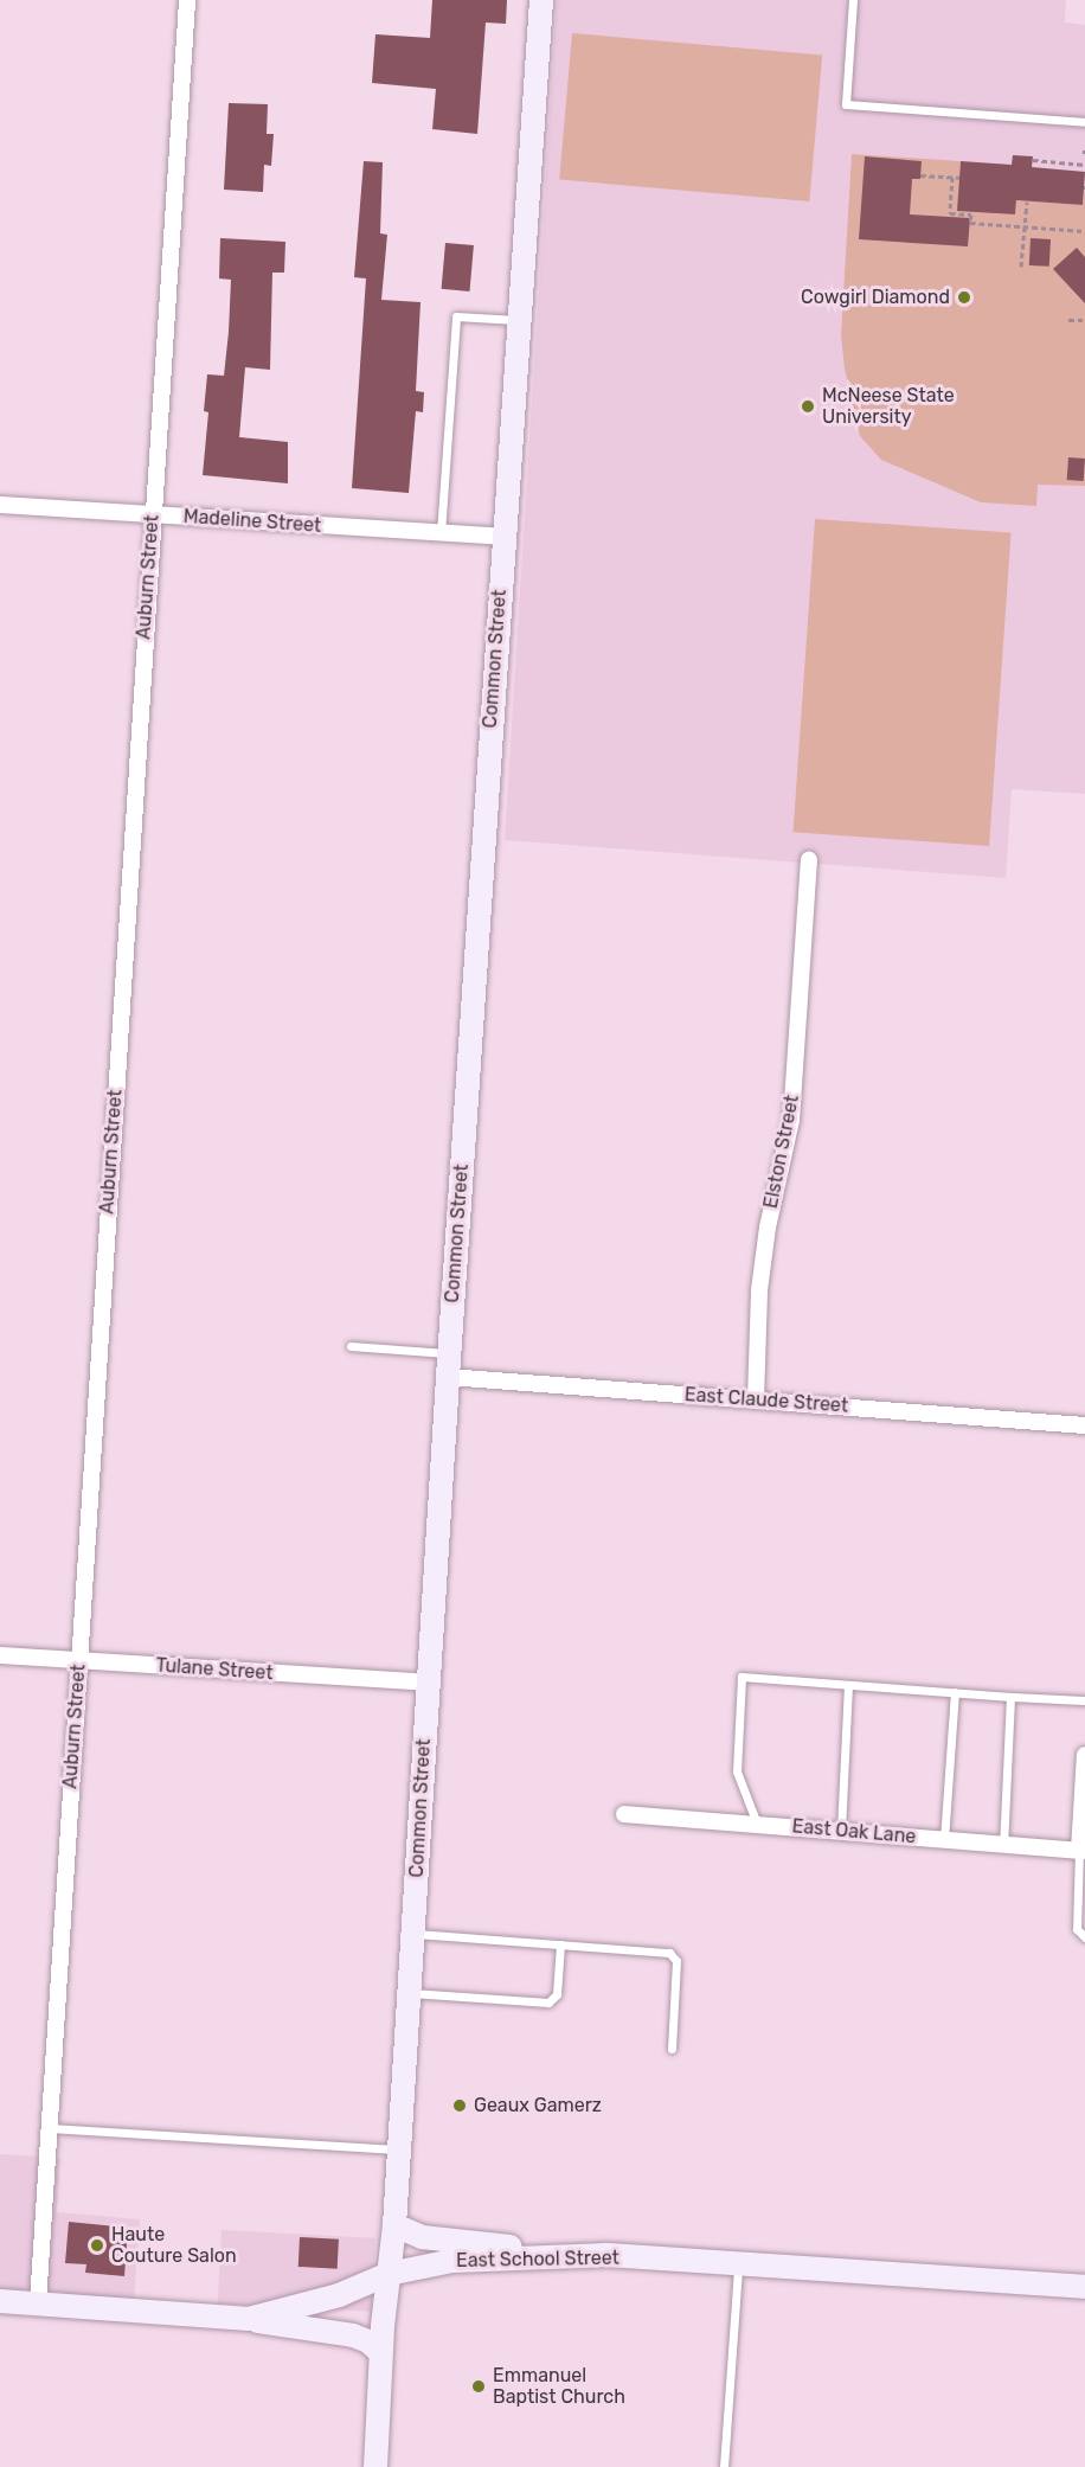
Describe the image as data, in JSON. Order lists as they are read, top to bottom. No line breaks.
{"streets":{"street":["Madeline Street","Auburn Street","Common Street","Elston Street","East Claude Street","Tulane Street","East Oak Lane","East School Street"]},"crossings":[["Madeline Street","Auburn Street"],["Madeline Street","Common Street"],["Auburn Street","Tulane Street"],["Auburn Street","East School Street"],["Common Street","East Claude Street"],["Common Street","Tulane Street"],["Common Street","East School Street"],["Elston Street","East Claude Street"]],"places":["Cowgirl Diamond","McNeese State University","Geaux Gamerz","Haute Couture Salon","Emmanuel Baptist Church"]}
